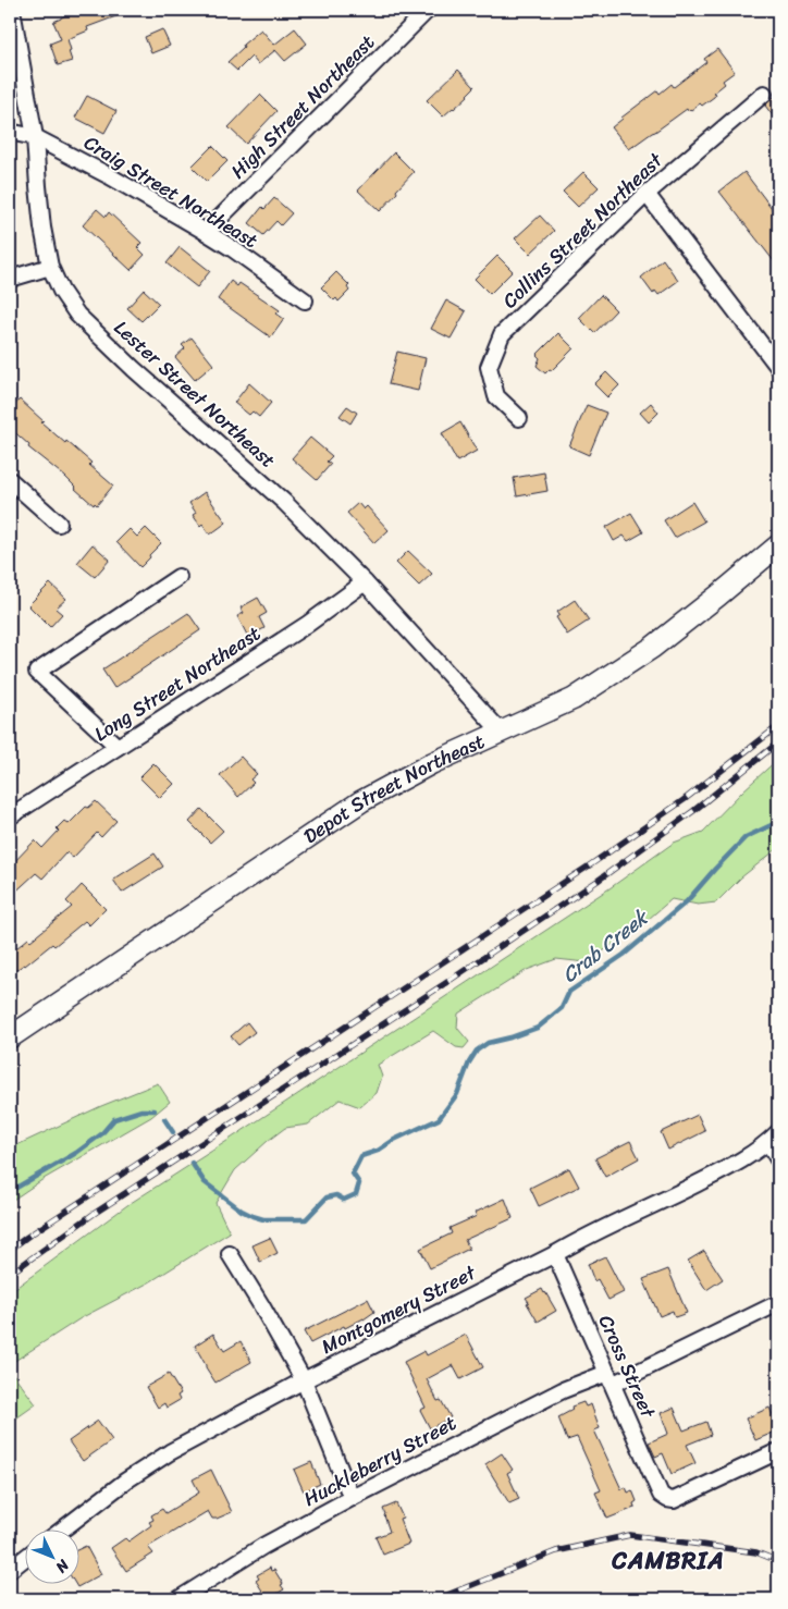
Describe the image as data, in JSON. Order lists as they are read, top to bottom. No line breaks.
{"streets":{"main road":["Depot Street Northeast"],"street":["High Street Northeast","Craig Street Northeast","Collins Street Northeast","Lester Street Northeast","Long Street Northeast","Montgomery Street","Cross Street","Huckleberry Street"]},"crossings":[["High Street Northeast","Craig Street Northeast"],["Craig Street Northeast","Lester Street Northeast"],["Lester Street Northeast","Long Street Northeast"],["Lester Street Northeast","Depot Street Northeast"],["Montgomery Street","Cross Street"],["Cross Street","Huckleberry Street"]],"districts":["CAMBRIA"],"water":["Crab Creek"],"north":"bottom right"}
